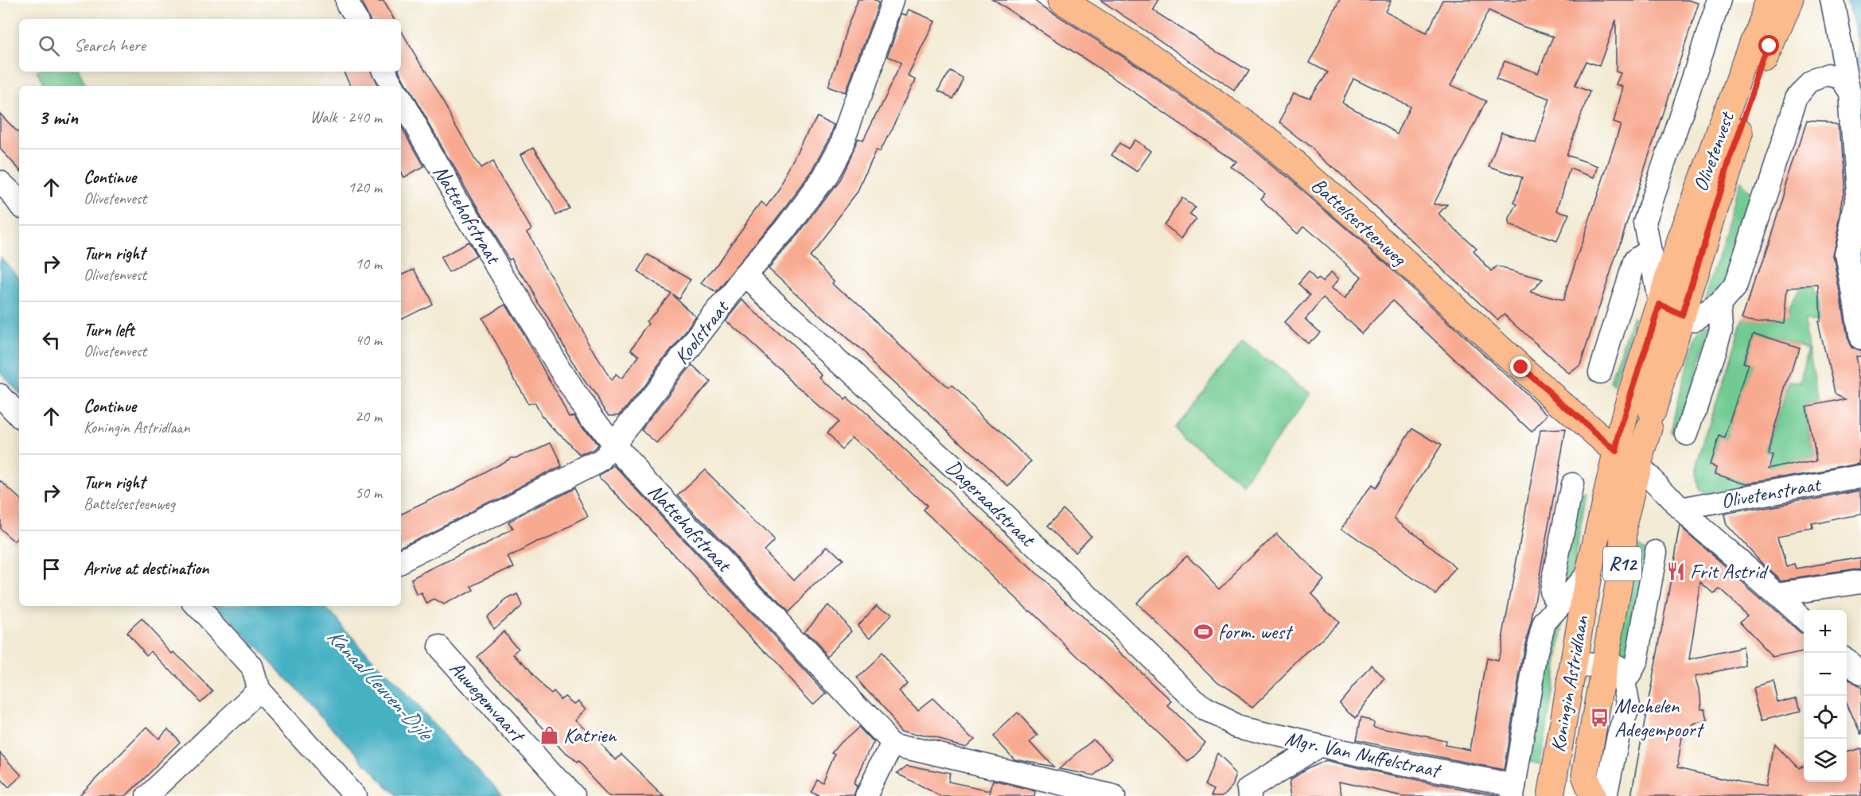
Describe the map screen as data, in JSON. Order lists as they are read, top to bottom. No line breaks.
{"streets":{"main road":["Olivetenvest","Battelsesteenweg","R12","Koningin Astridlaan"],"street":["Nattehofstraat","Koolstraat","Olivetenstraat","Dageraadstraat","Auwegemvaart","Mgr. Van Nuffelstraat"]},"crossings":[["Olivetenvest","Koningin Astridlaan"],["Nattehofstraat","Koolstraat"],["Battelsesteenweg","Koningin Astridlaan"],["Koolstraat","Dageraadstraat"],["Dageraadstraat","Mgr. Van Nuffelstraat"],["Koningin Astridlaan","Mgr. Van Nuffelstraat"]],"water":["Kanaal Leuven-Dijle"],"places":{"restaurant":["Frit Astrid"],"sports":["form. west"],"bus stop":["Mechelen Adegempoort"],"shop":["Katrien"]},"page":{"search":"Search here","heading":["3 min","Walk · 240 m"],"list":[["Continue","Olivetenvest","120 m"],["Turn right","Olivetenvest","10 m"],["Turn left","Olivetenvest","40 m"],["Continue","Koningin Astridlaan","20 m"],["Turn right","Battelsesteenweg","50 m"],"Arrive at destination"],"map_buttons":["+","−"]}}
